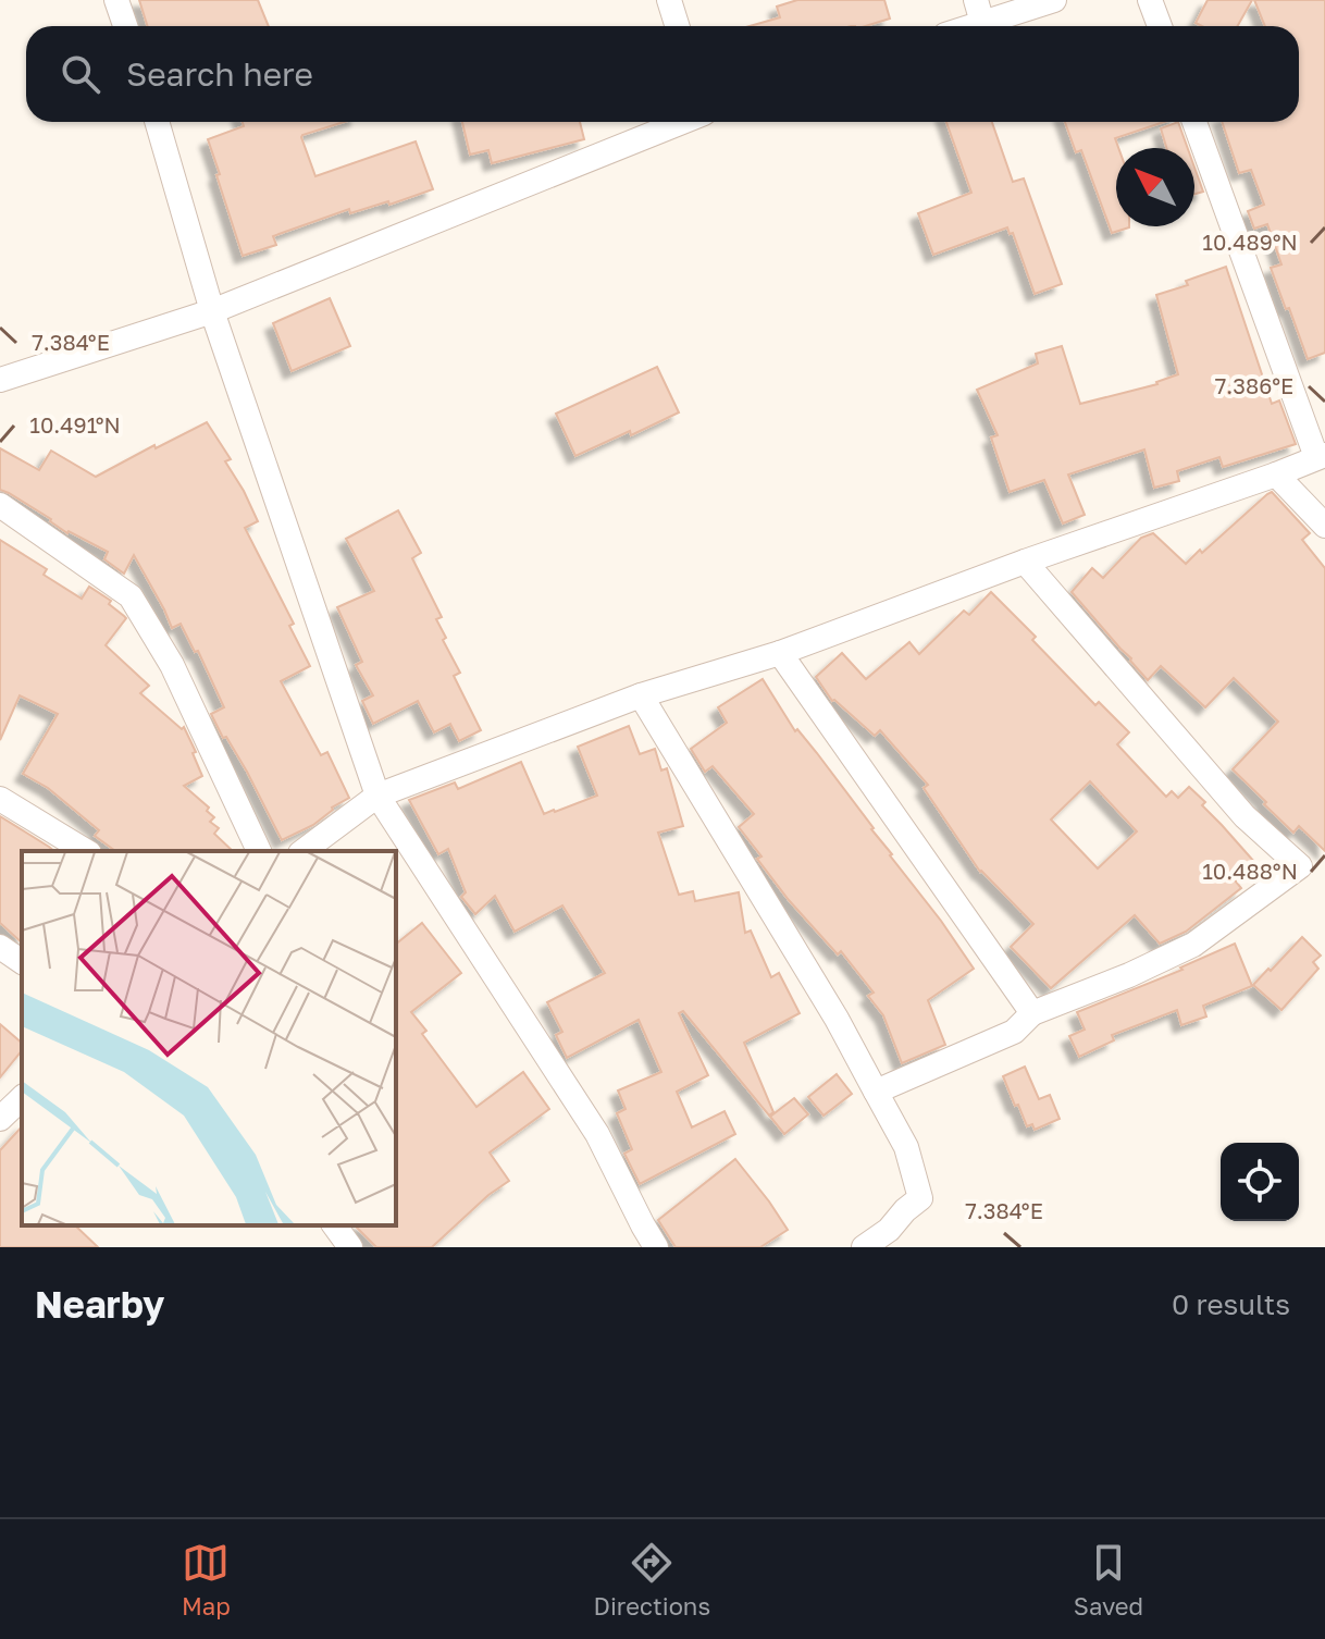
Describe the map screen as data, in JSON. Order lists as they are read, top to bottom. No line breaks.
{"north":"top left","page":{"search":"Search here","heading":["Nearby","0 results"],"nav":["Map","Directions","Saved"]},"coordinates":["10.489°N","7.384°E","7.386°E","10.491°N","10.488°N"]}
